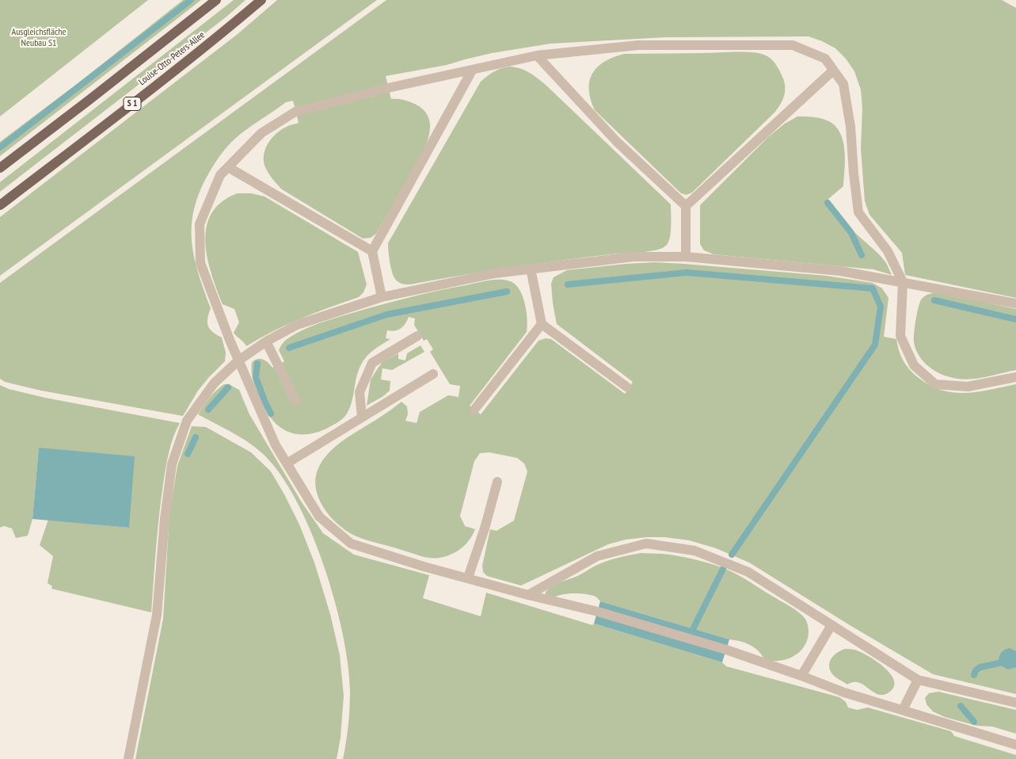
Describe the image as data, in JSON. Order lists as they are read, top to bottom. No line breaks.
{"streets":{"main road":["Louise-Otto-Peters-Allee","S 1"]},"parks":["Ausgleichsfläche Neubau S1"]}
